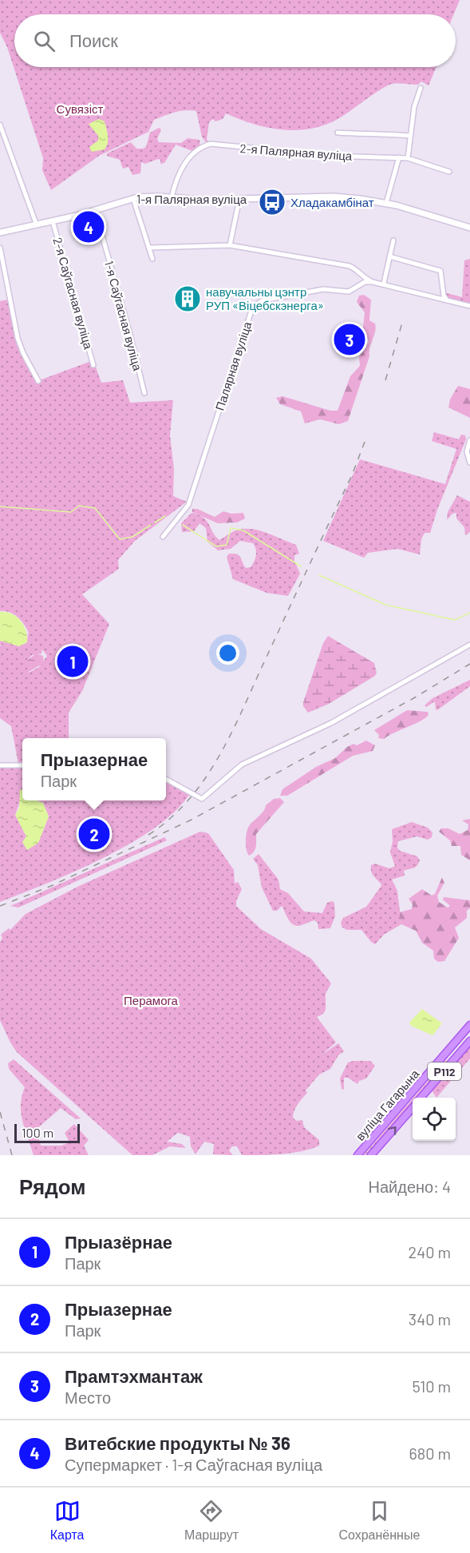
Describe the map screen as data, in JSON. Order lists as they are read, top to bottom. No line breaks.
{"streets":{"main road":["Р112","вуліца Гагарына"],"street":["2-я Палярная вуліца","1-я Палярная вуліца","2-я Саўгасная вуліца","1-я Саўгасная вуліца","Палярная вуліца"]},"crossings":[["2-я Палярная вуліца","1-я Палярная вуліца"],["1-я Палярная вуліца","2-я Саўгасная вуліца"],["1-я Палярная вуліца","1-я Саўгасная вуліца"]],"parks":["Сувязіст","Перамога"],"places":{"bus stop":["Хладакамбінат"],"building":["навучальны цэнтр РУП «Віцебскэнерга»"]},"scale_bar":"100 m","page":{"search":"Поиск","pins":["4","3","1","2"],"popup":["Прыазернае","Парк"],"scale":"100 m","heading":["Рядом","Найдено: 4"],"list":[{"mark":"1","name":"Прыазёрнае","note":"Парк","value":"240 m"},{"mark":"2","name":"Прыазернае","note":"Парк","value":"340 m"},{"mark":"3","name":"Прамтэхмантаж","note":"Место","value":"510 m"},{"mark":"4","name":"Витебские продукты № 36","note":"Супермаркет · 1-я Саўгасная вуліца","value":"680 m"}],"nav":["Карта","Маршрут","Сохранённые"]}}
